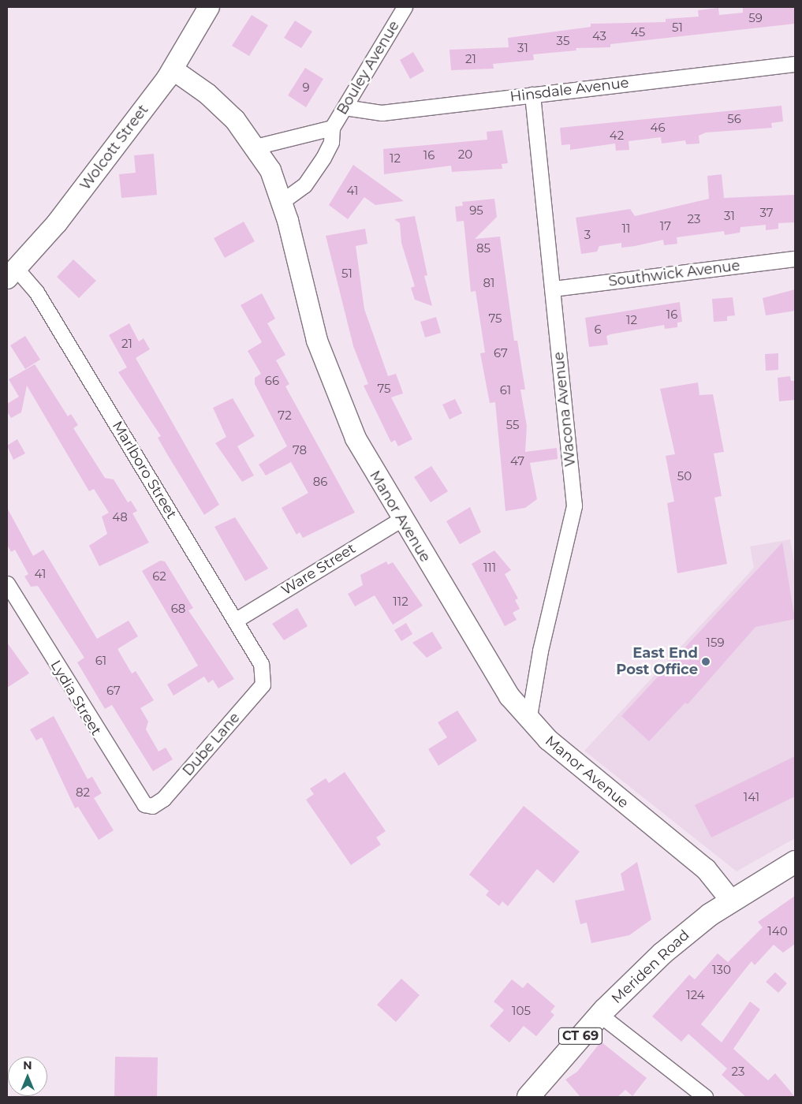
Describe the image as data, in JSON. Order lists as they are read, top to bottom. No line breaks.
{"streets":{"main road":["Wolcott Street","Manor Avenue","Meriden Road","CT 69"],"street":["Bouley Avenue","Hinsdale Avenue","Southwick Avenue","Wacona Avenue","Marlboro Street","Ware Street","Lydia Street","Dube Lane"]},"crossings":[["Bouley Avenue","Hinsdale Avenue"],["Bouley Avenue","Manor Avenue"],["Hinsdale Avenue","Wacona Avenue"],["Wolcott Street","Marlboro Street"],["Wolcott Street","Manor Avenue"],["Southwick Avenue","Wacona Avenue"],["Wacona Avenue","Manor Avenue"],["Marlboro Street","Ware Street"],["Marlboro Street","Dube Lane"],["Manor Avenue","Ware Street"],["Manor Avenue","Meriden Road"],["Lydia Street","Dube Lane"]],"places":["East End Post Office"],"house_numbers":["59","51","45","43","35","31","21","9","56","46","42","20","16","12","41","95","37","31","23","17","11","3","85","51","81","16","75","12","6","21","67","66","75","61","72","55","78","47","50","86","48","111","41","62","112","68","159","61","67","82","141","140","130","124","105","23"],"north":"top"}
